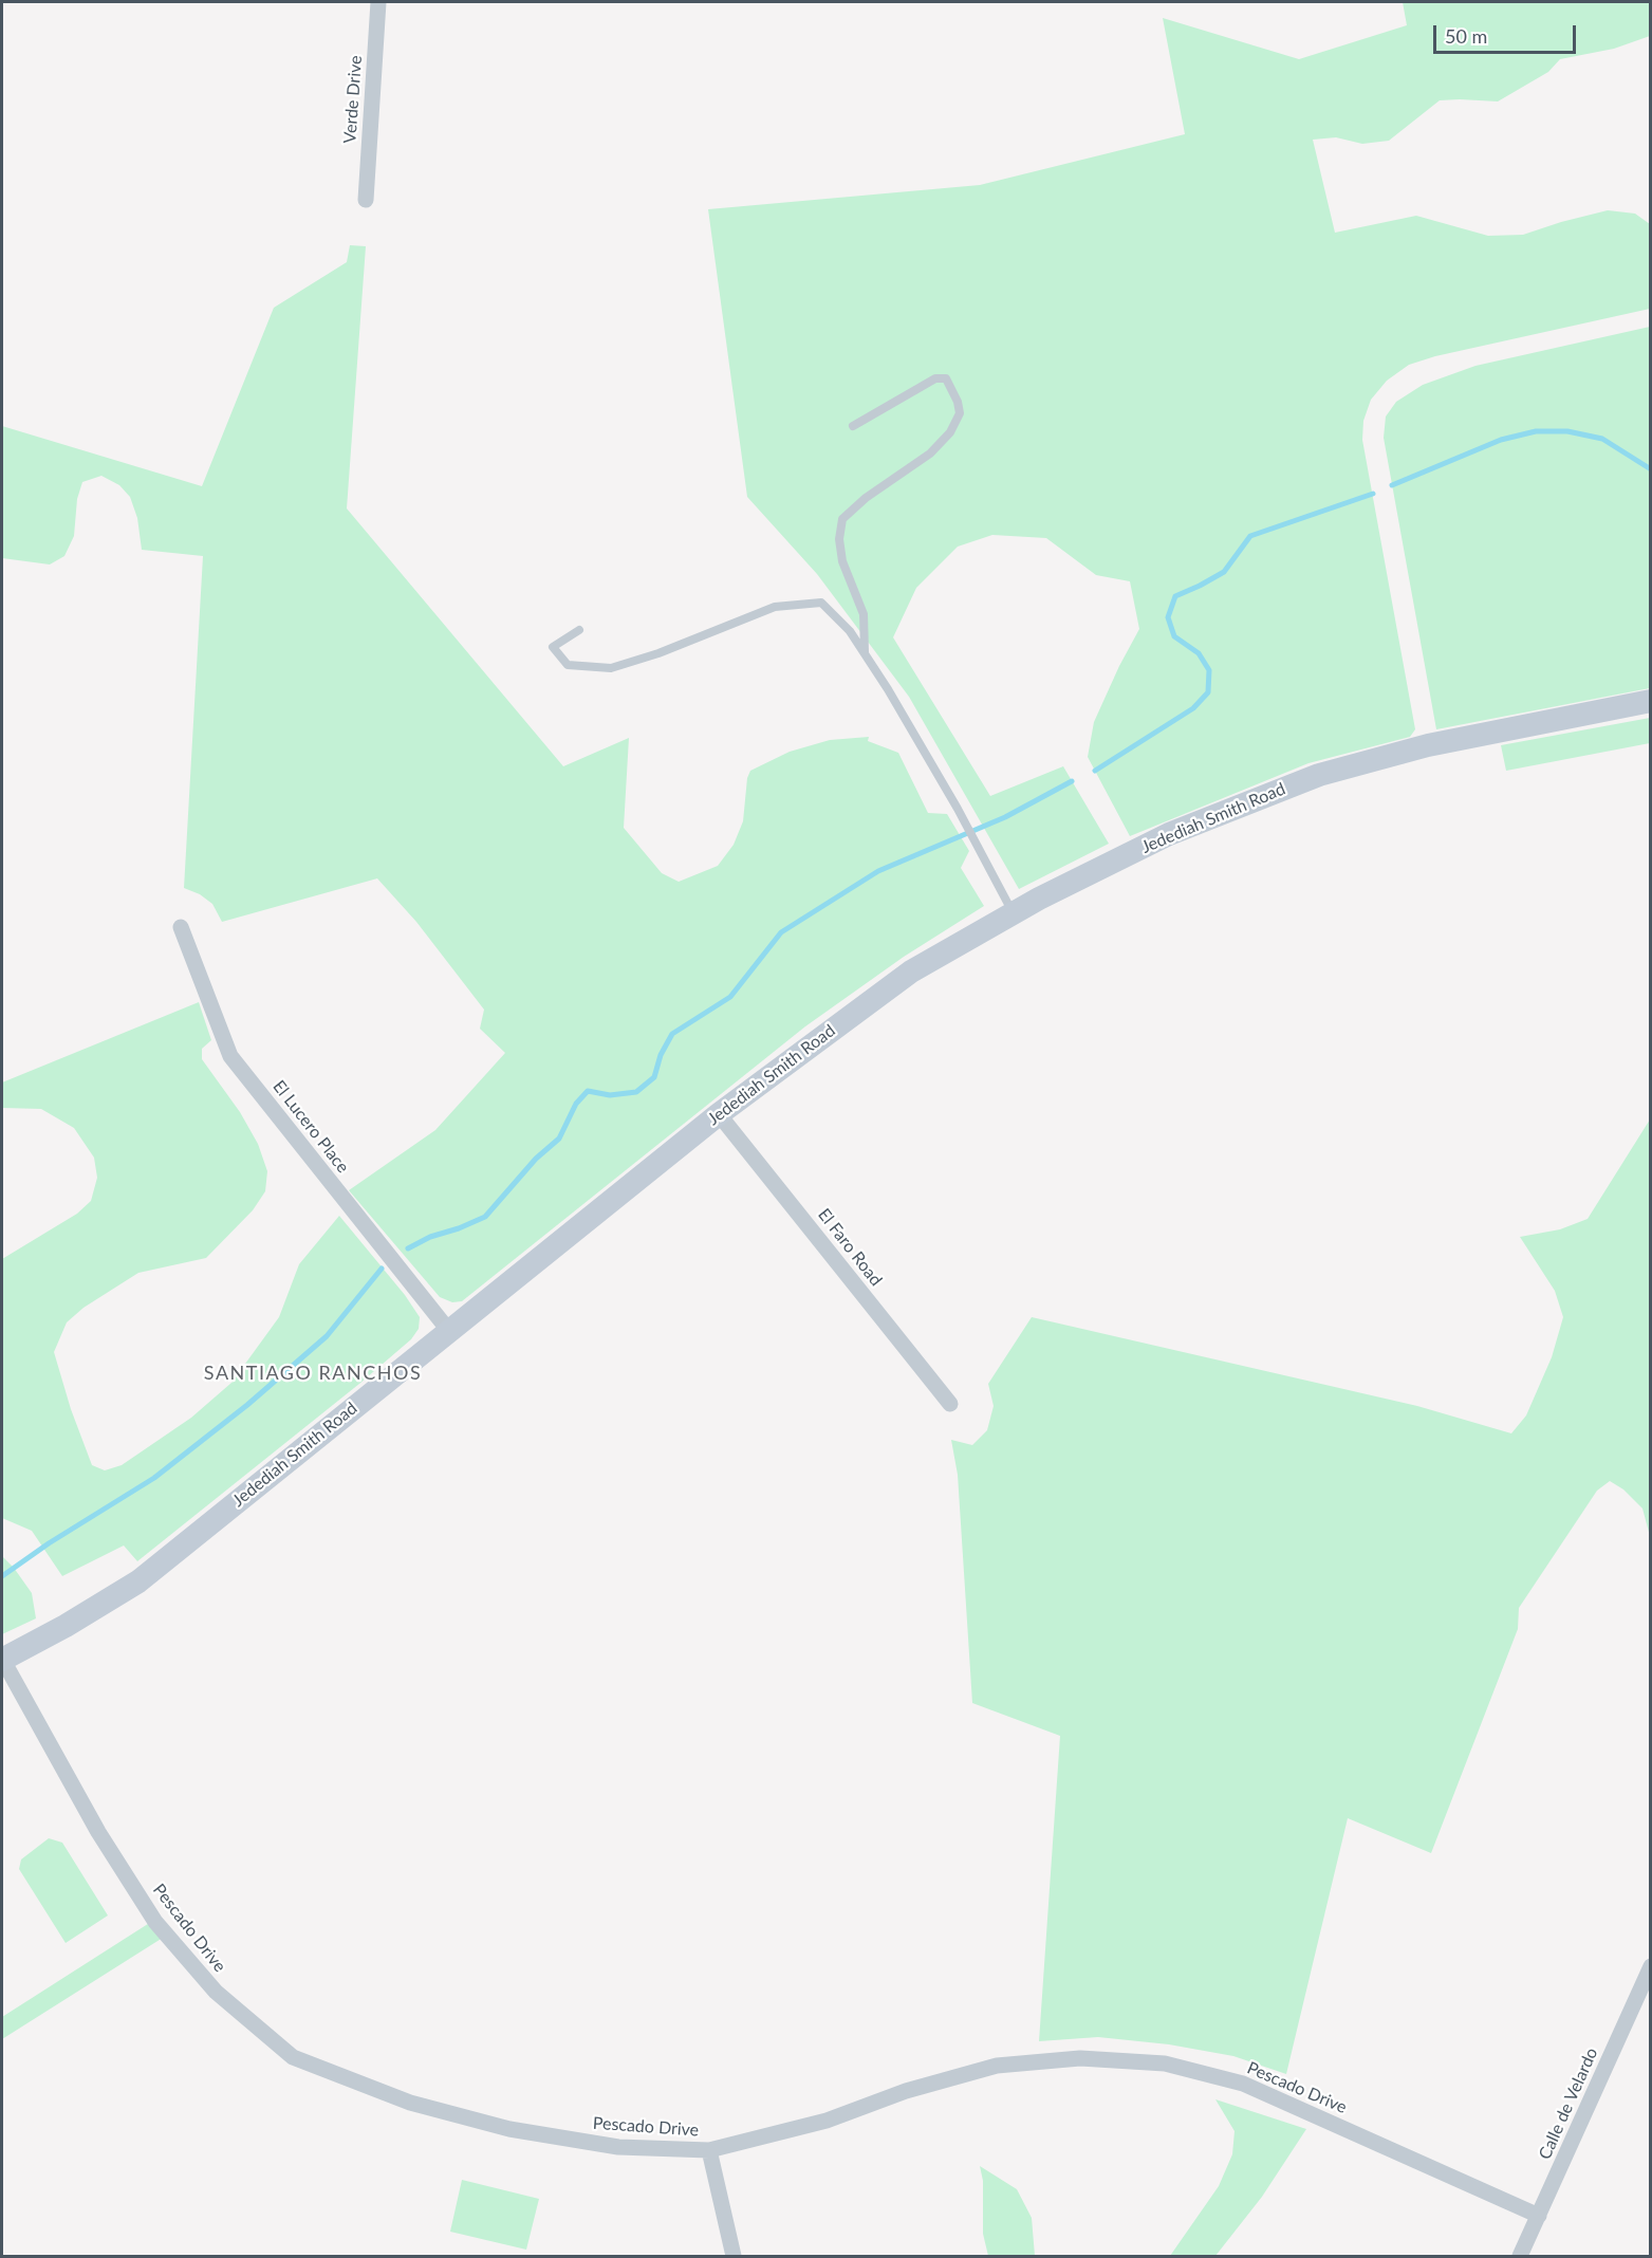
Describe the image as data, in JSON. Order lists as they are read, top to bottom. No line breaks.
{"streets":{"street":["Verde Drive","Jedediah Smith Road","El Lucero Place","El Faro Road","Pescado Drive","Calle de Velardo"]},"crossings":[["Jedediah Smith Road","El Lucero Place"],["Jedediah Smith Road","El Faro Road"],["Jedediah Smith Road","Pescado Drive"],["Pescado Drive","Calle de Velardo"]],"districts":["SANTIAGO RANCHOS"],"scale_bar":"50 m"}
